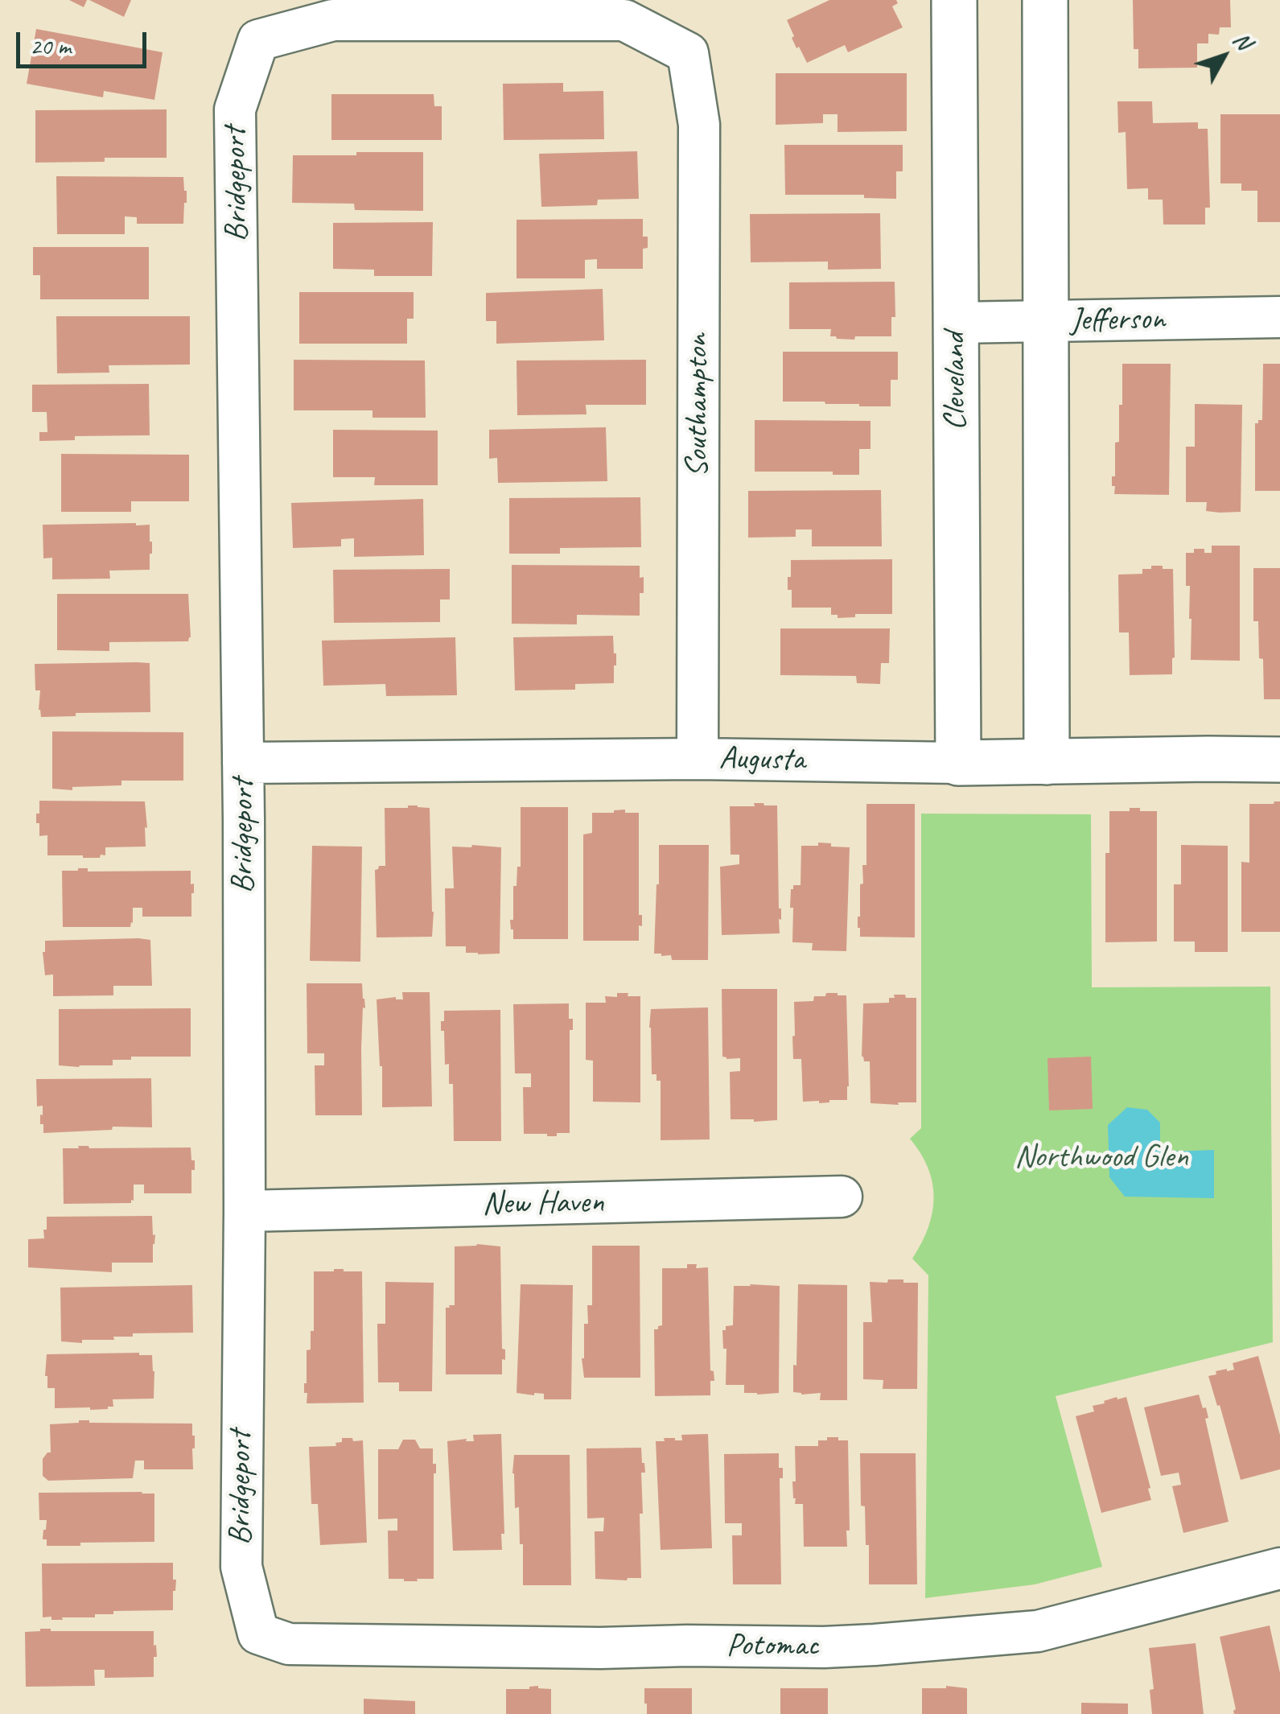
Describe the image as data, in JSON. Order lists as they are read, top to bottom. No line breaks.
{"streets":{"street":["Bridgeport","Jefferson","Cleveland","Southampton","Augusta","New Haven","Potomac"]},"crossings":[["Bridgeport","Southampton"],["Bridgeport","Augusta"],["Bridgeport","New Haven"],["Bridgeport","Potomac"],["Jefferson","Cleveland"],["Cleveland","Augusta"],["Southampton","Augusta"]],"parks":["Northwood Glen"],"scale_bar":"20 m","north":"top right"}
